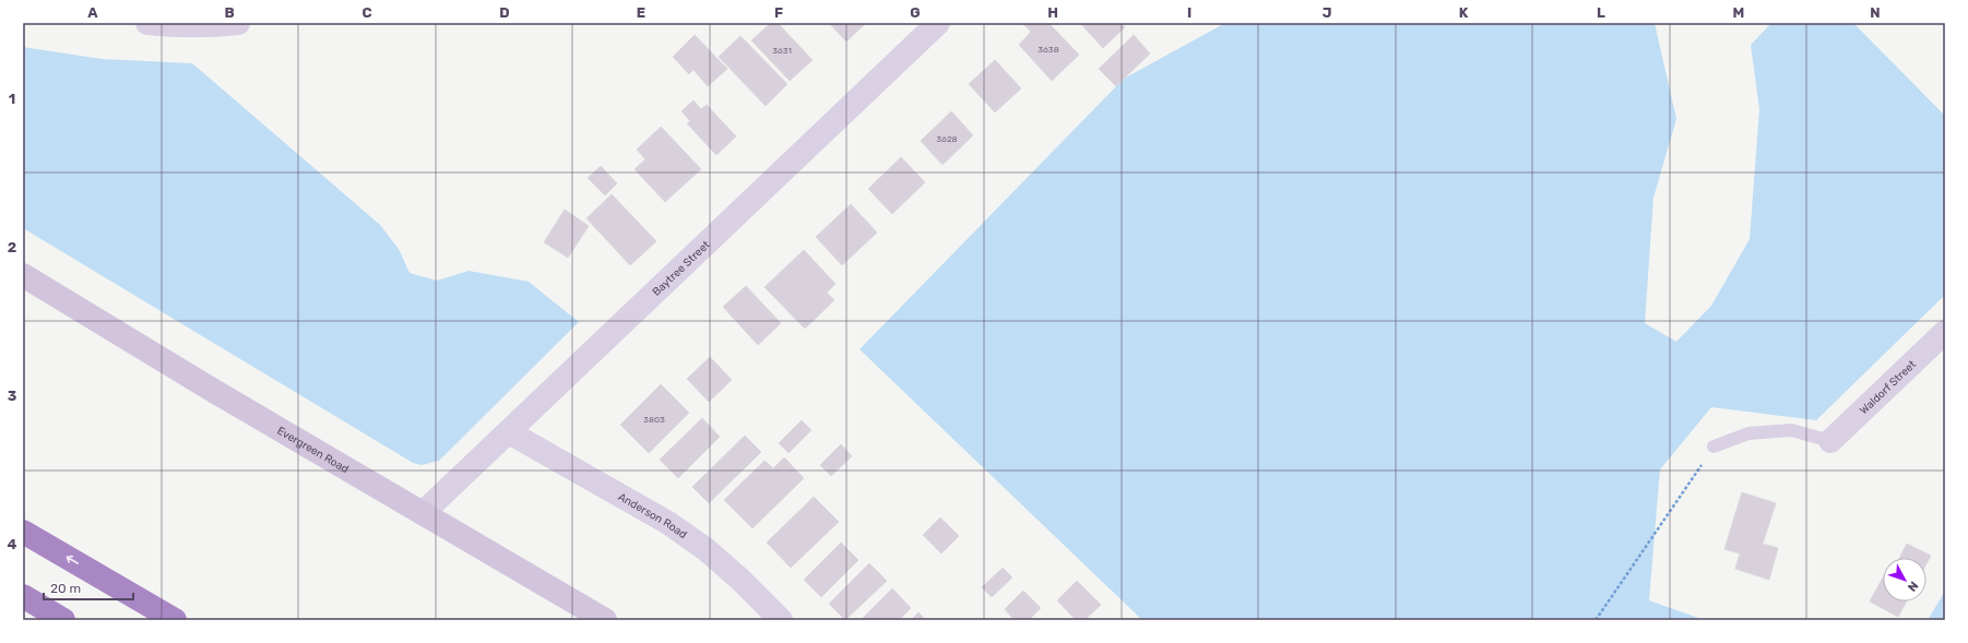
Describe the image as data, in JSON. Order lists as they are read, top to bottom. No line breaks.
{"streets":{"main road":["Evergreen Road"],"street":["Baytree Street","Waldorf Street","Anderson Road"]},"crossings":[["Baytree Street","Evergreen Road"],["Baytree Street","Anderson Road"]],"house_numbers":["3638","3631","3628","3803"],"scale_bar":"20 m","north":"bottom right","grid":{"columns":["A","B","C","D","E","F","G","H","I","J","K","L","M","N"],"rows":["1","2","3","4"]}}
